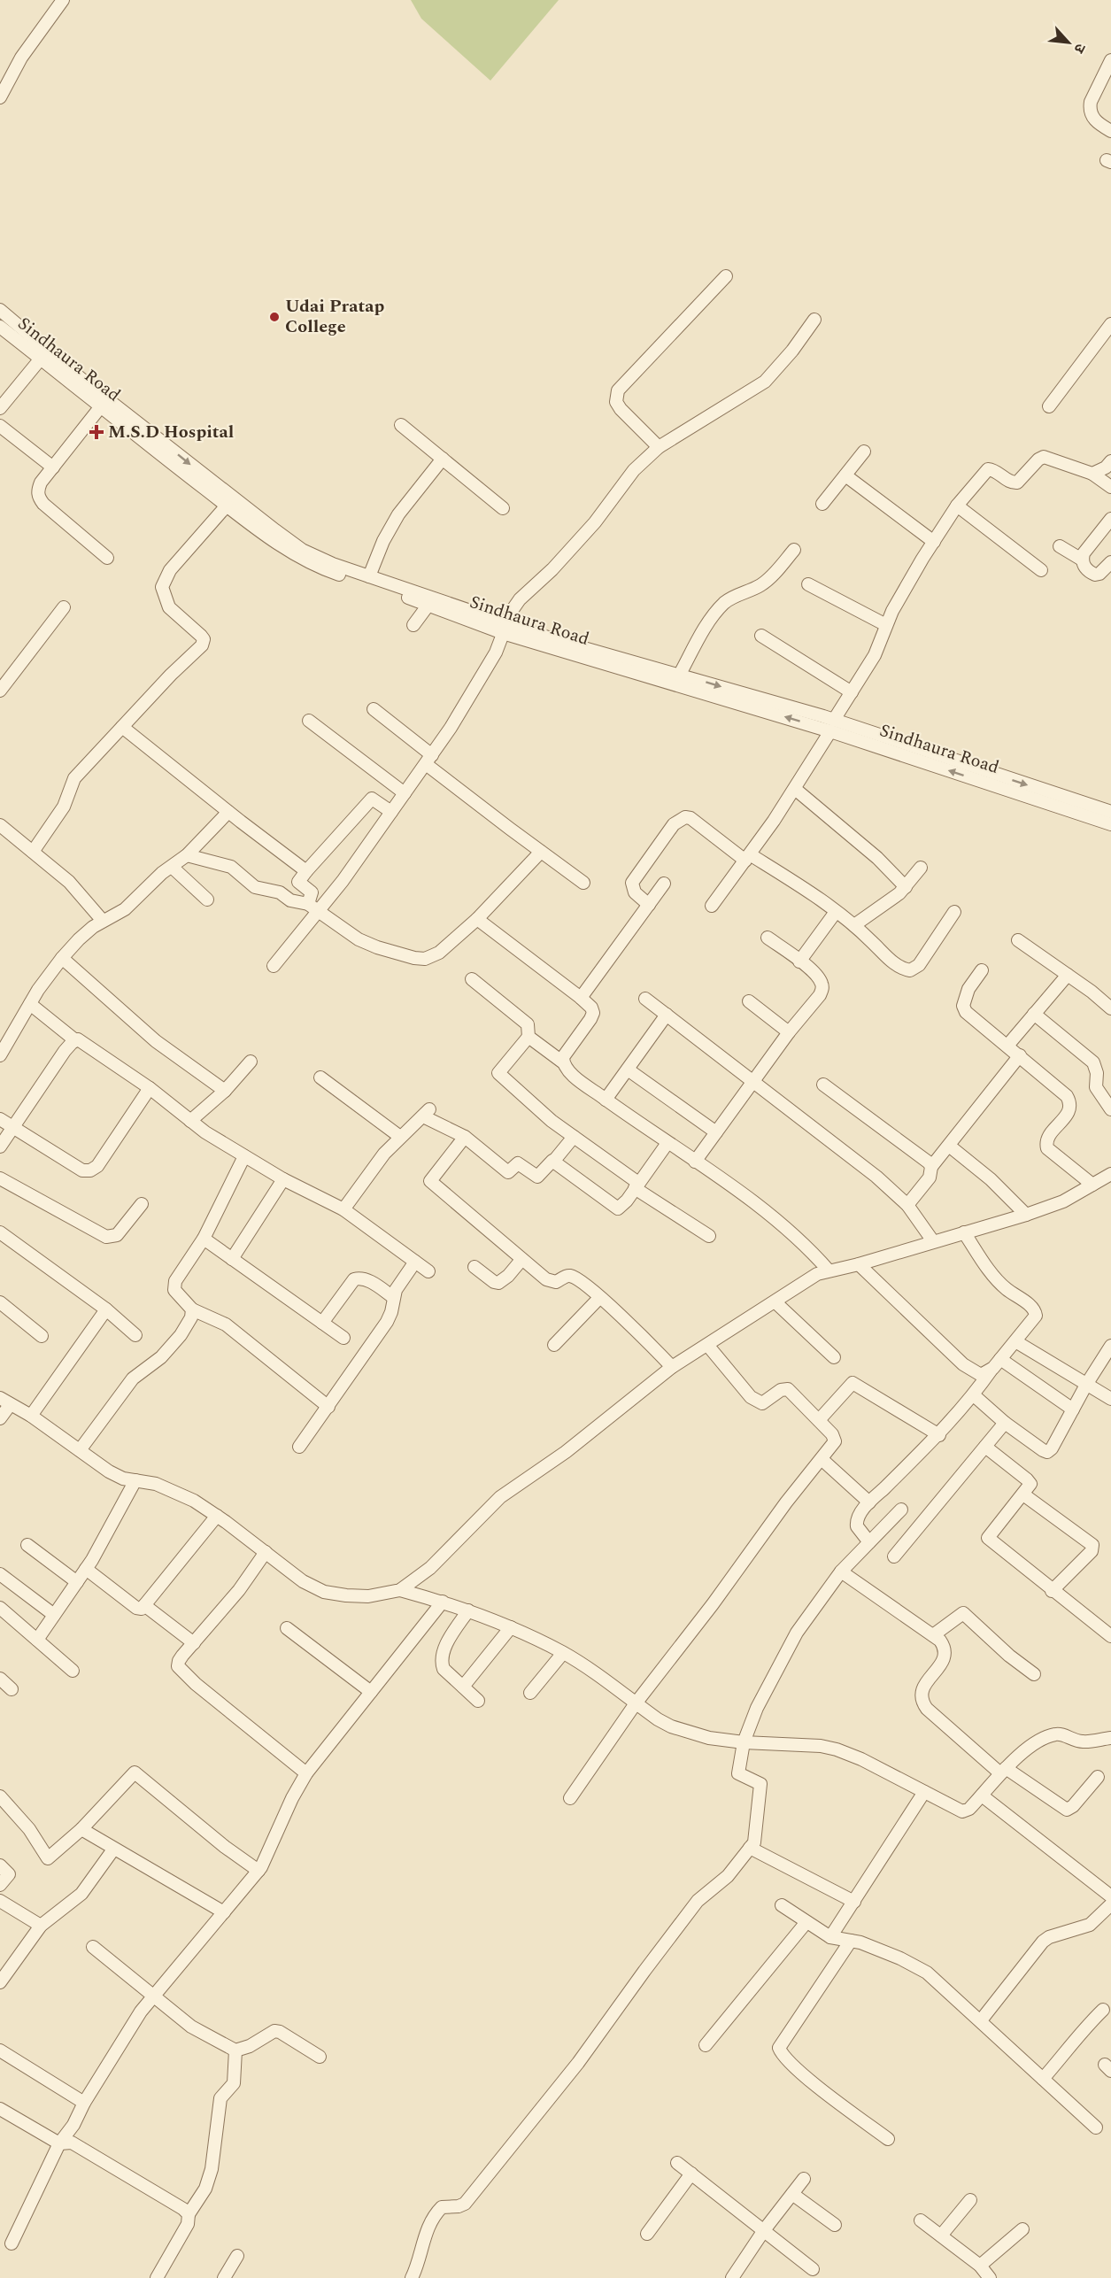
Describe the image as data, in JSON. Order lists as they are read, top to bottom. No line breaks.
{"streets":{"street":["Sindhaura Road"]},"places":{"other":["Udai Pratap College"],"health":["M.S.D Hospital"]},"north":"bottom right"}
